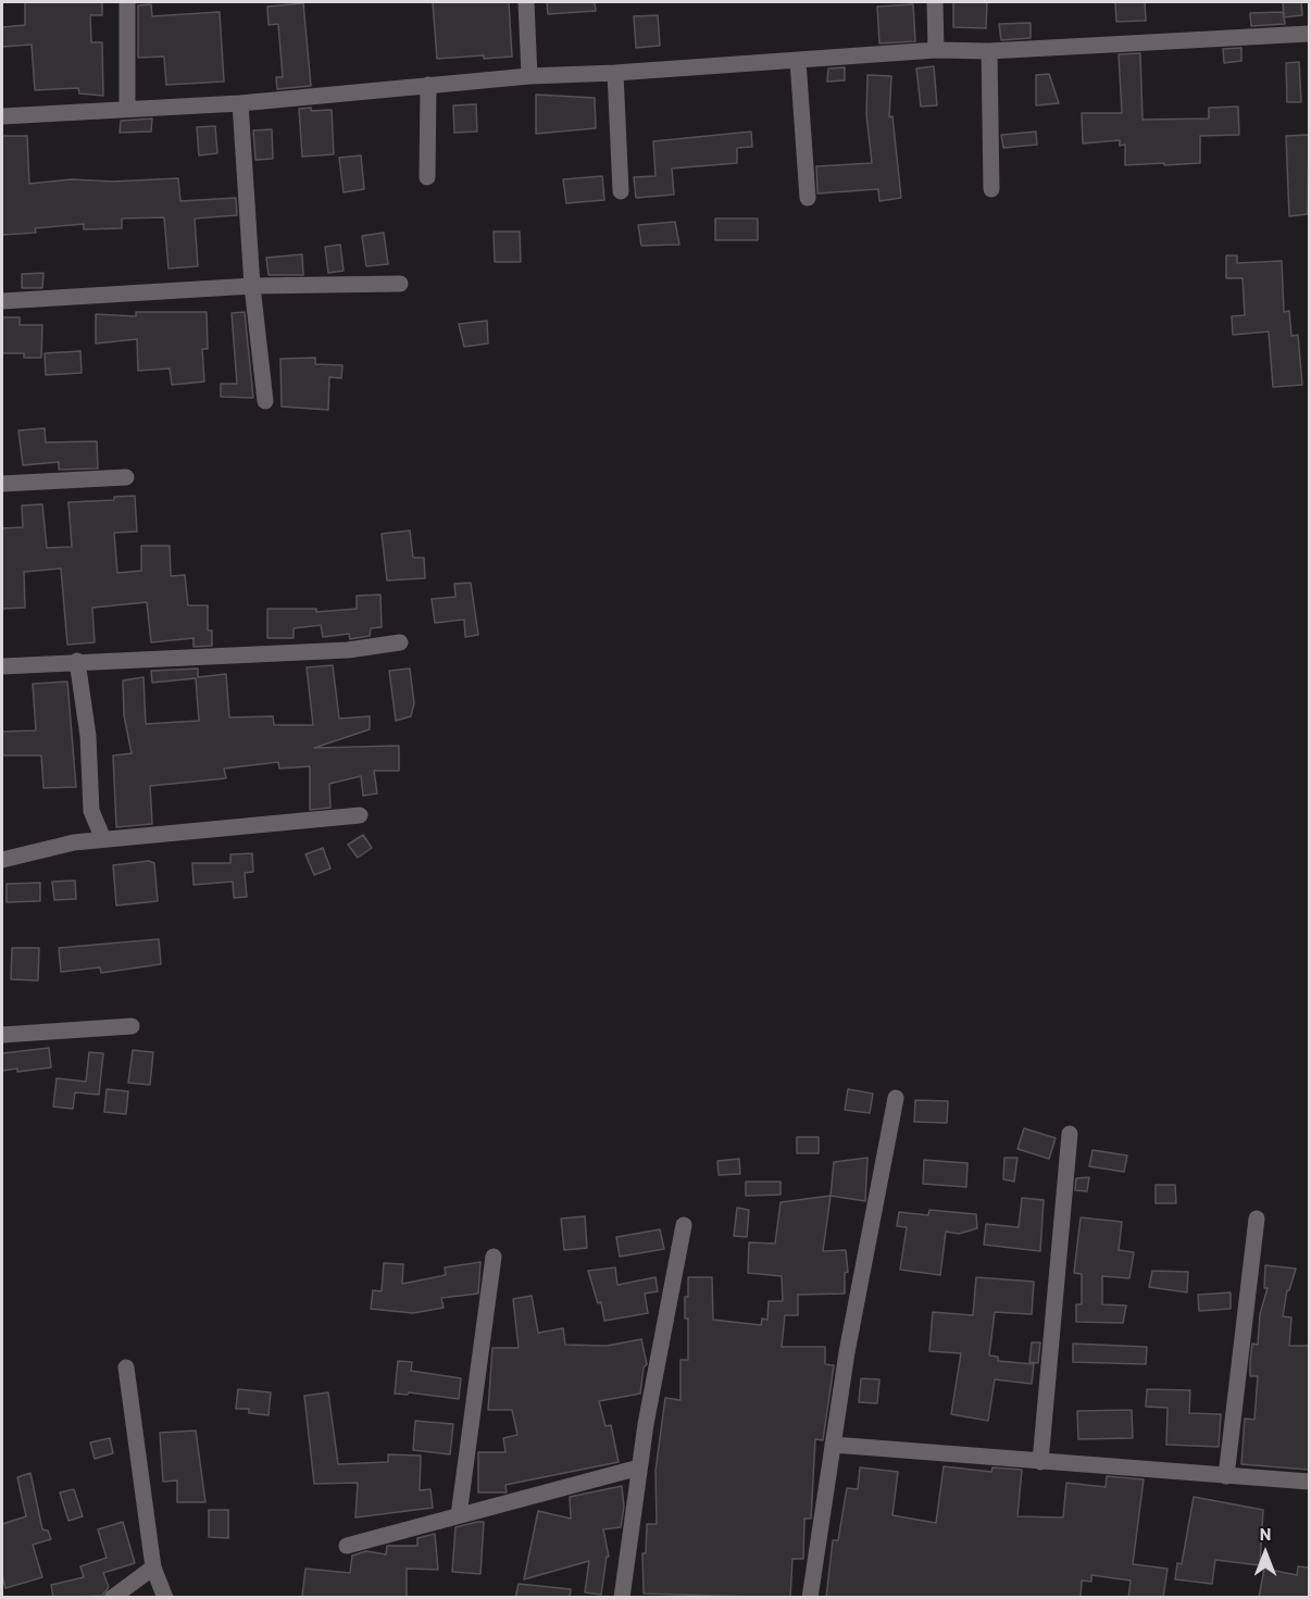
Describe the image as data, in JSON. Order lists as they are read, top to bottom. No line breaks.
{"north":"top"}
